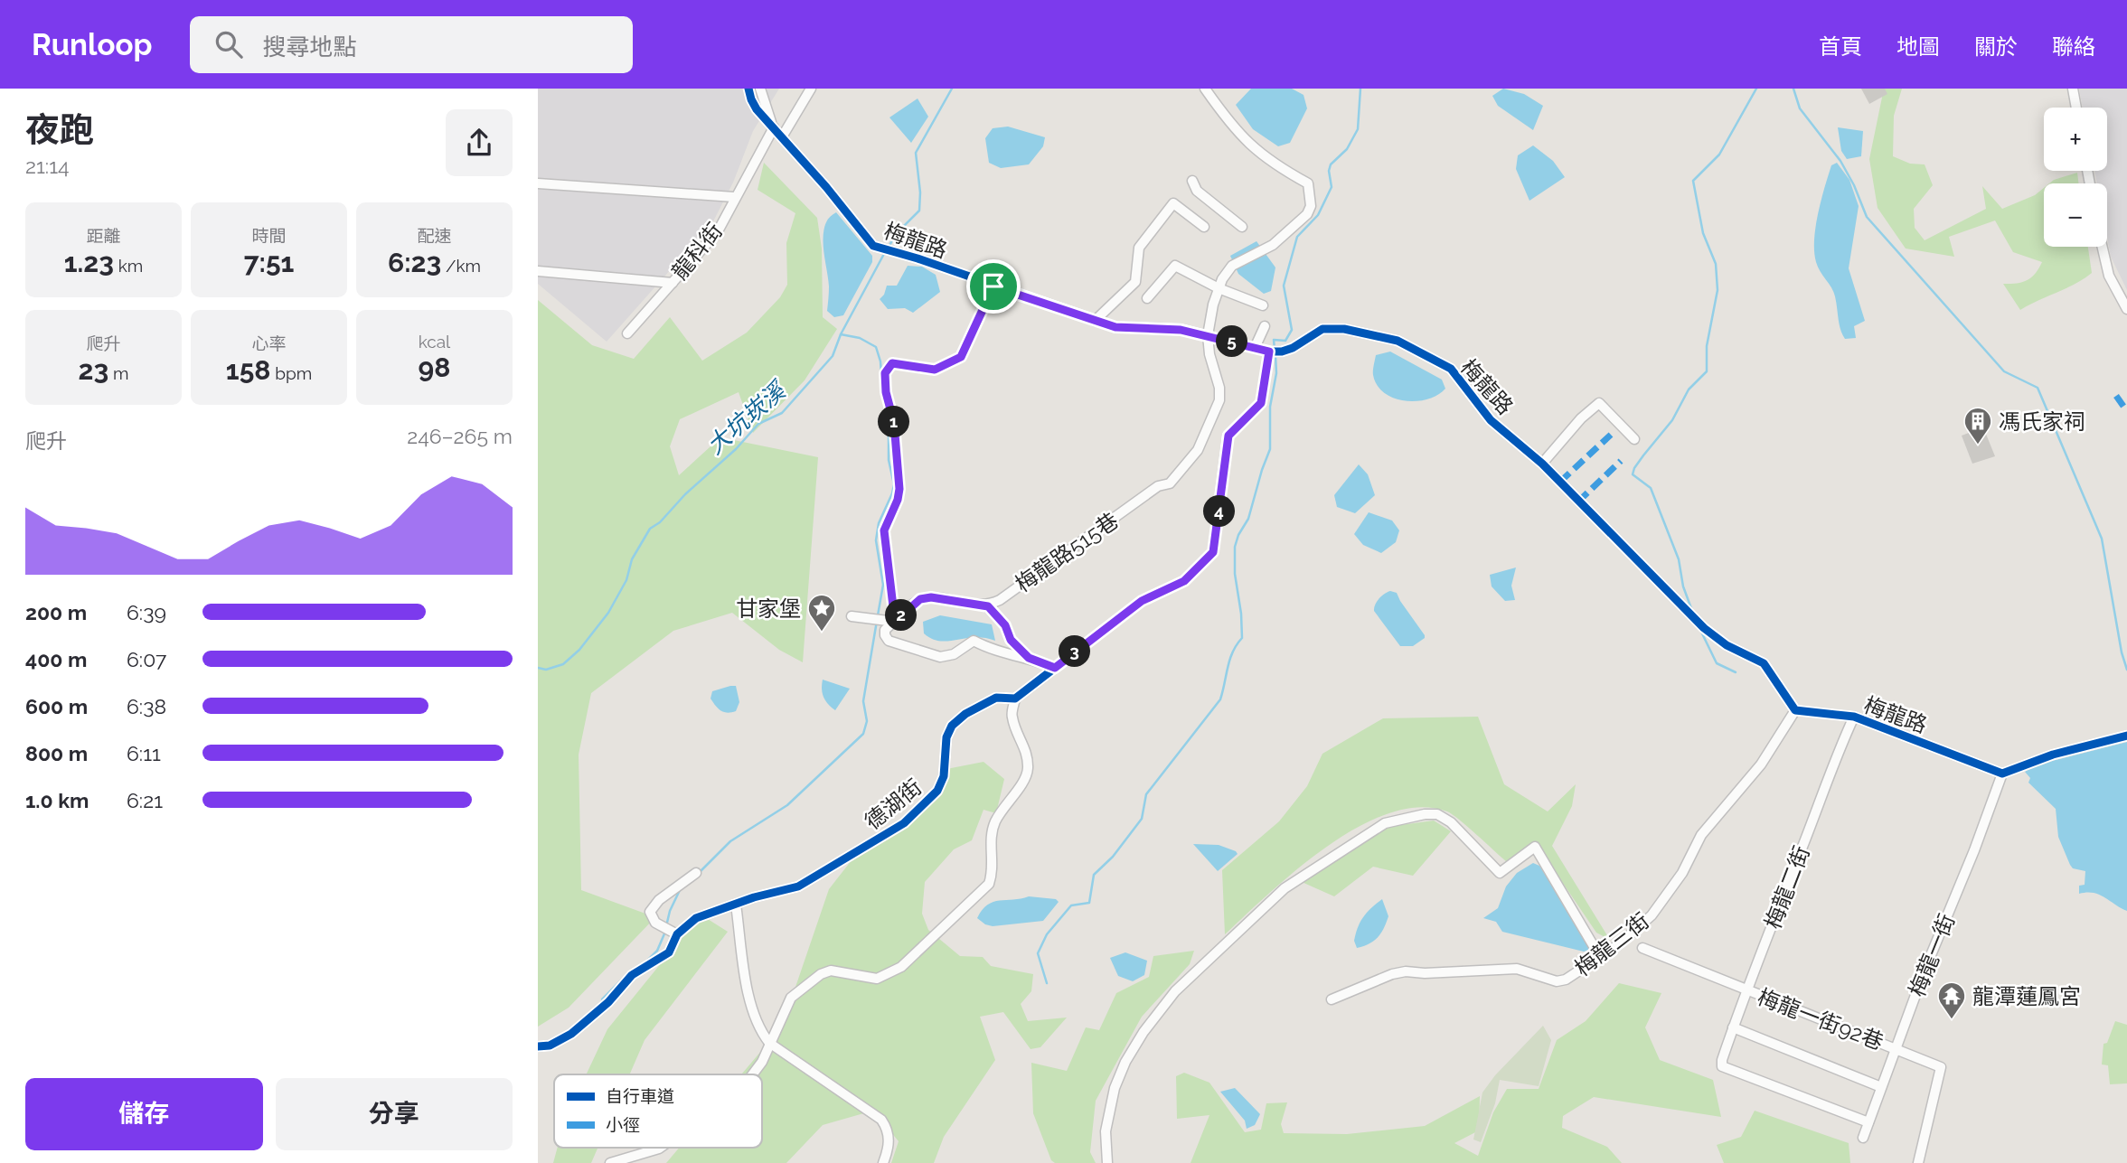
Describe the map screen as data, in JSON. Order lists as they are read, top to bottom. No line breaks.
{"streets":{"street":["梅龍路","龍科街","梅龍路515巷","德湖街","梅龍二街","梅龍三街","梅龍一街","梅龍一街92巷"]},"crossings":[["梅龍路","龍科街"],["梅龍路","梅龍路515巷"],["梅龍路","德湖街"],["梅龍路","梅龍二街"],["梅龍路","梅龍三街"],["梅龍路","梅龍一街"],["梅龍二街","梅龍一街"],["梅龍二街","梅龍一街92巷"],["梅龍一街","梅龍一街92巷"]],"water":["大坑崁溪"],"places":{"building":["馮氏家祠"],"place":["甘家堡"],"temple":["龍潭蓮鳳宮"]},"legend":["自行車道","小徑"],"page":{"header":"Runloop","search":"搜尋地點","nav":["首頁","地圖","關於","聯絡"],"heading":["夜跑","21:14"],"map_buttons":["+","−"],"stats":[["距離","1.23 km"],["時間","7:51"],["配速","6:23 /km"],["爬升","23 m"],["心率","158 bpm"],["kcal","98"]],"pins":["5","1","4","2","3"],"chart":["爬升","246–265 m"],"list":[{"name":"200 m","note":"6:39"},{"name":"400 m","note":"6:07"},{"name":"600 m","note":"6:38"},{"name":"800 m","note":"6:11"},{"name":"1.0 km","note":"6:21"}],"buttons":["儲存","分享"]}}
